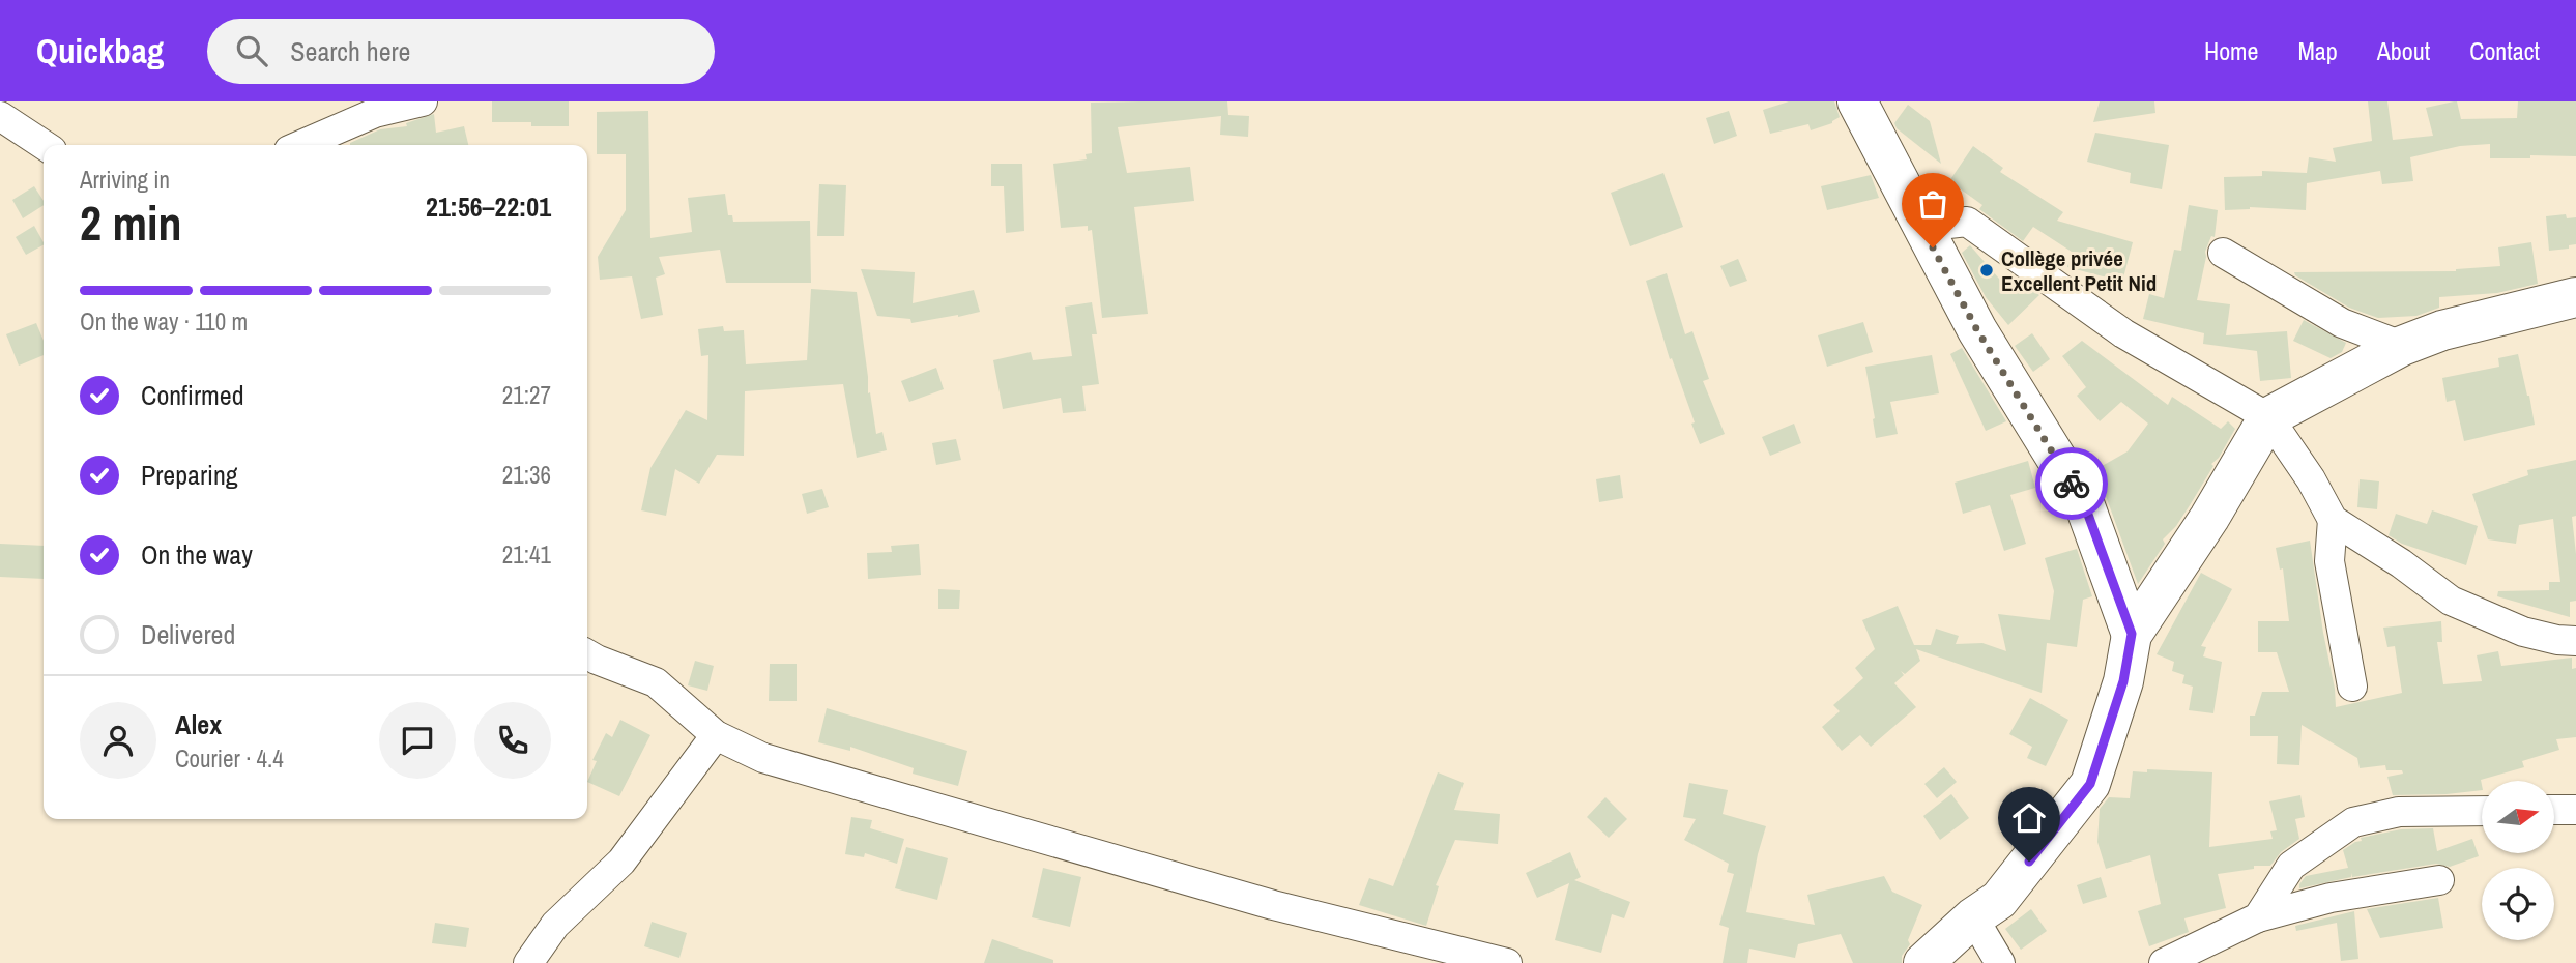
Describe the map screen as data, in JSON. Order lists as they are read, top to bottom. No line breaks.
{"places":["Collège privée Excellent Petit Nid"],"north":"right","page":{"header":"Quickbag","search":"Search here","nav":["Home","Map","About","Contact"],"heading":["2 min","Arriving in","21:56–22:01"],"panel":["Alex","Courier · 4.4"],"bar":"On the way · 110 m","list":[["Confirmed","21:27"],["Preparing","21:36"],["On the way","21:41"],"Delivered"]}}
